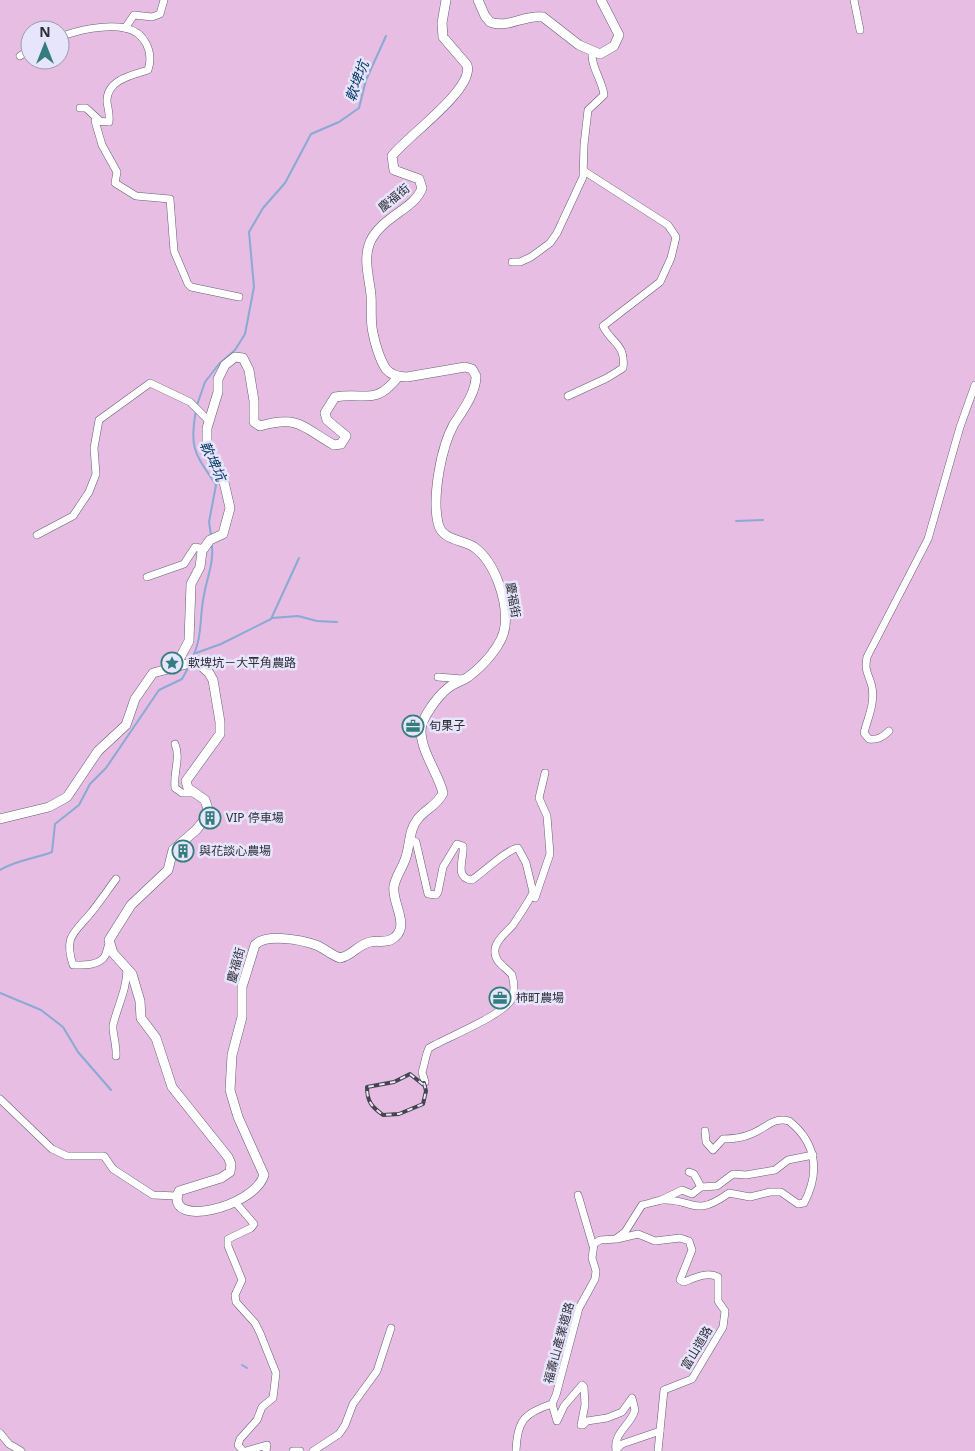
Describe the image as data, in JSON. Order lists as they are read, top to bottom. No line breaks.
{"streets":{"street":["慶福街","福壽山產業道路","富山道路"]},"water":["軟埤坑"],"places":{"place":["軟埤坑－大平角農路"],"office":["旬果子","柿町農場"],"building":["VIP 停車場","與花談心農場"]},"north":"top"}
